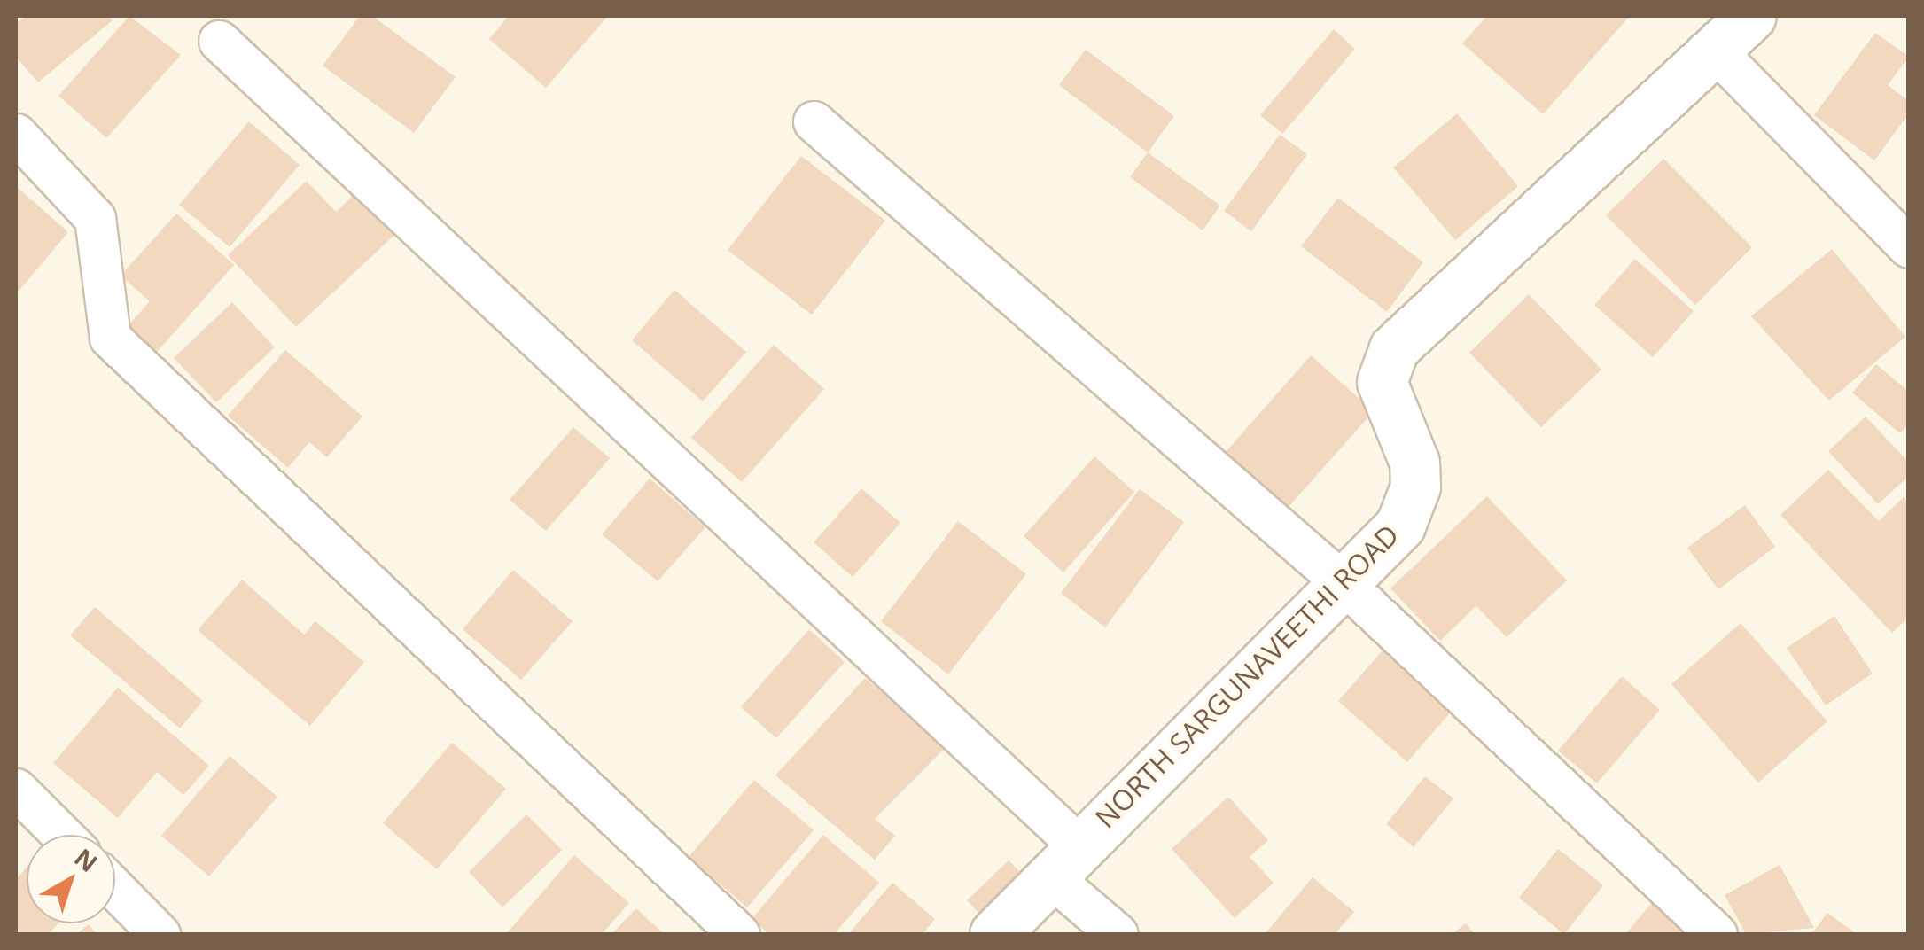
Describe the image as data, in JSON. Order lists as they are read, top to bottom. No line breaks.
{"streets":{"street":["NORTH SARGUNAVEETHI ROAD"]},"north":"top right"}
